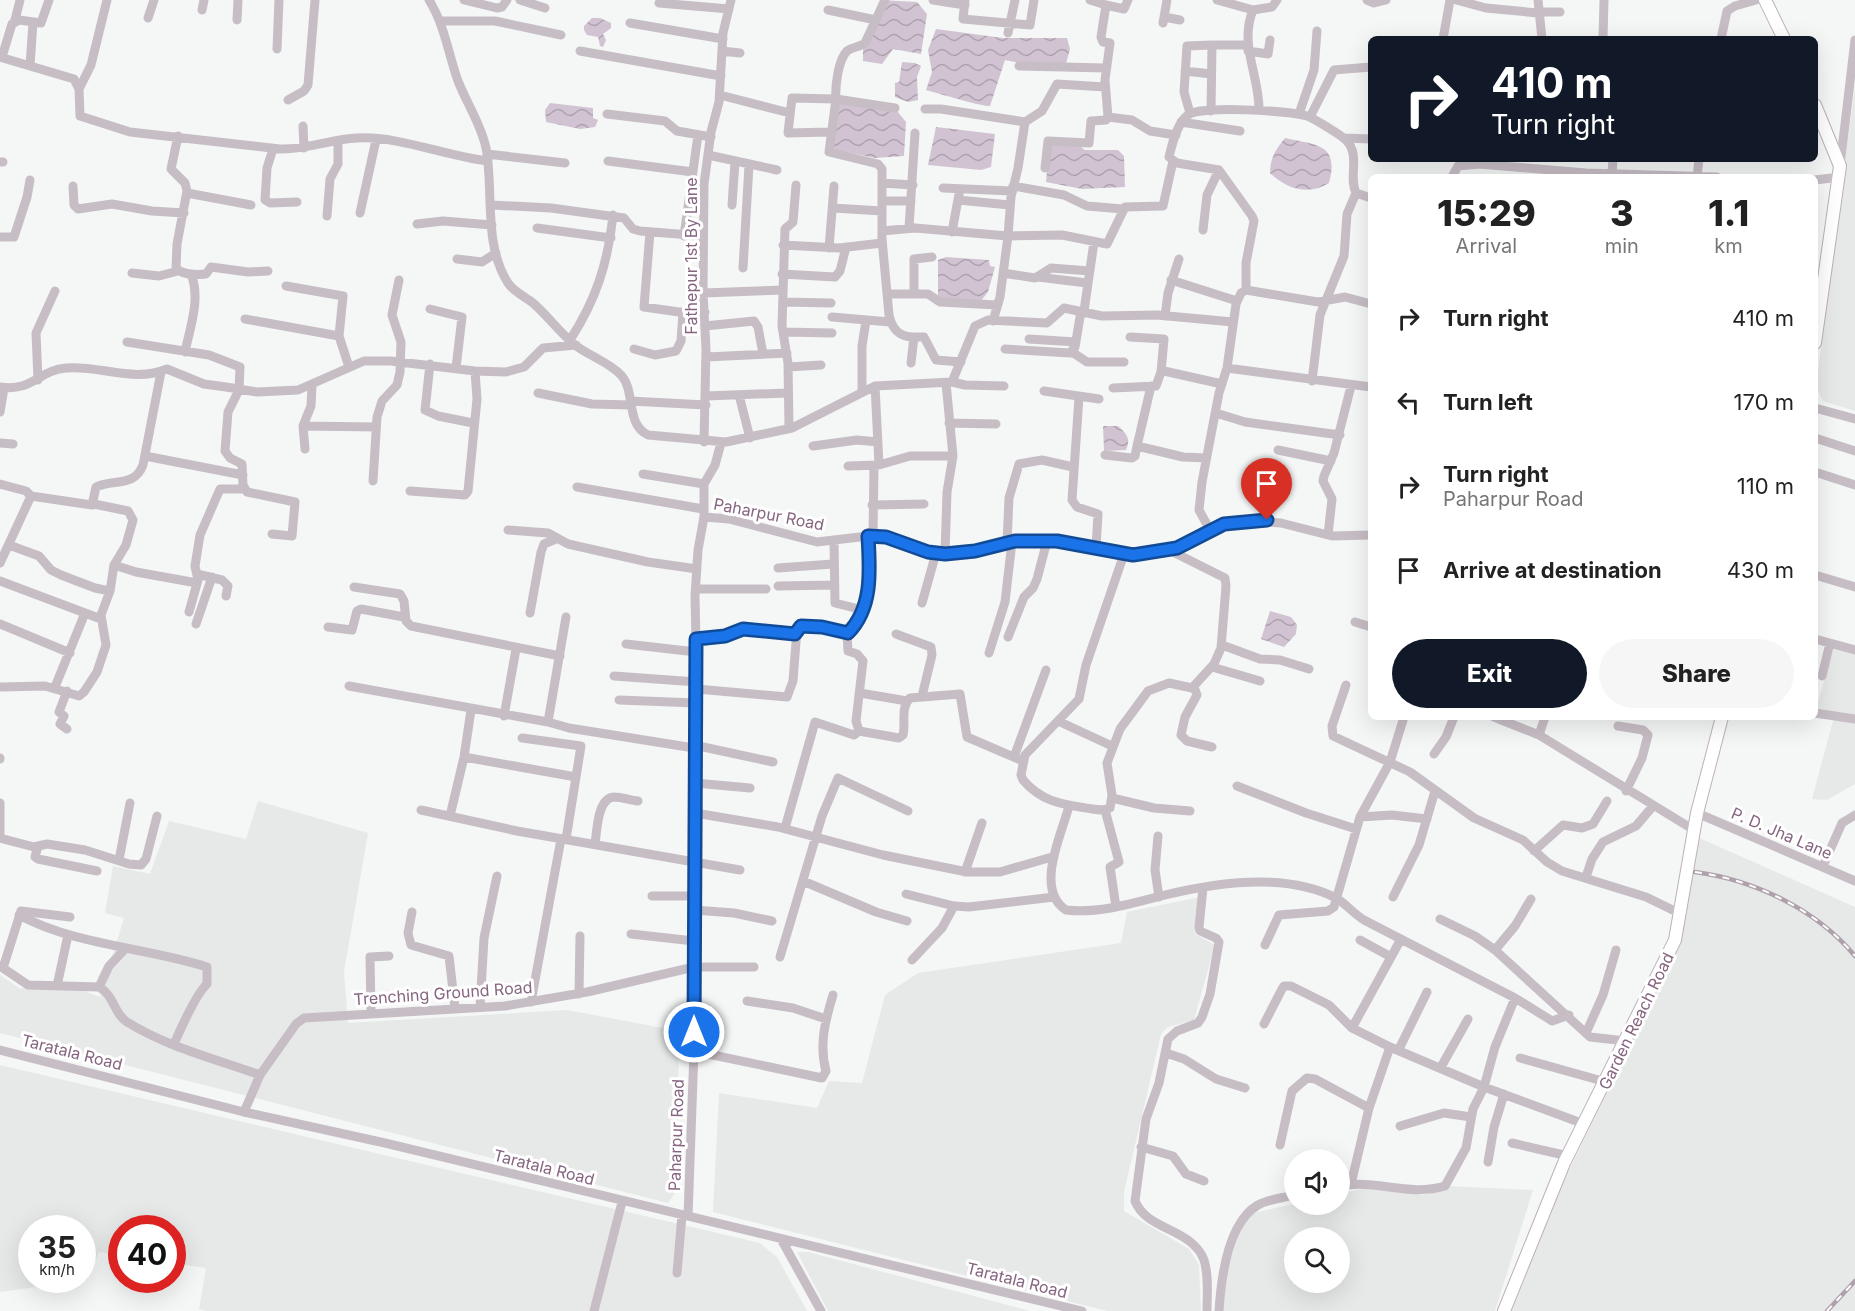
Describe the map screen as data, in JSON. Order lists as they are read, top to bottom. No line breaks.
{"streets":{"main road":["Garden Reach Road"],"street":["Fathepur 1st By Lane","Paharpur Road","P. D. Jha Lane","Trenching Ground Road","Taratala Road"]},"crossings":[["Paharpur Road","Trenching Ground Road"],["Paharpur Road","Taratala Road"],["P. D. Jha Lane","Garden Reach Road"],["Trenching Ground Road","Taratala Road"]],"page":{"turn":["410 m","Turn right"],"eta":["15:29","Arrival","3","min","1.1","km"],"list":[{"name":"Turn right","value":"410 m"},{"name":"Turn left","value":"170 m"},{"name":"Turn right","note":"Paharpur Road","value":"110 m"},{"name":"Arrive at destination","value":"430 m"}],"buttons":["Exit","Share"],"speed":"35 km/h","limit":"40"}}
